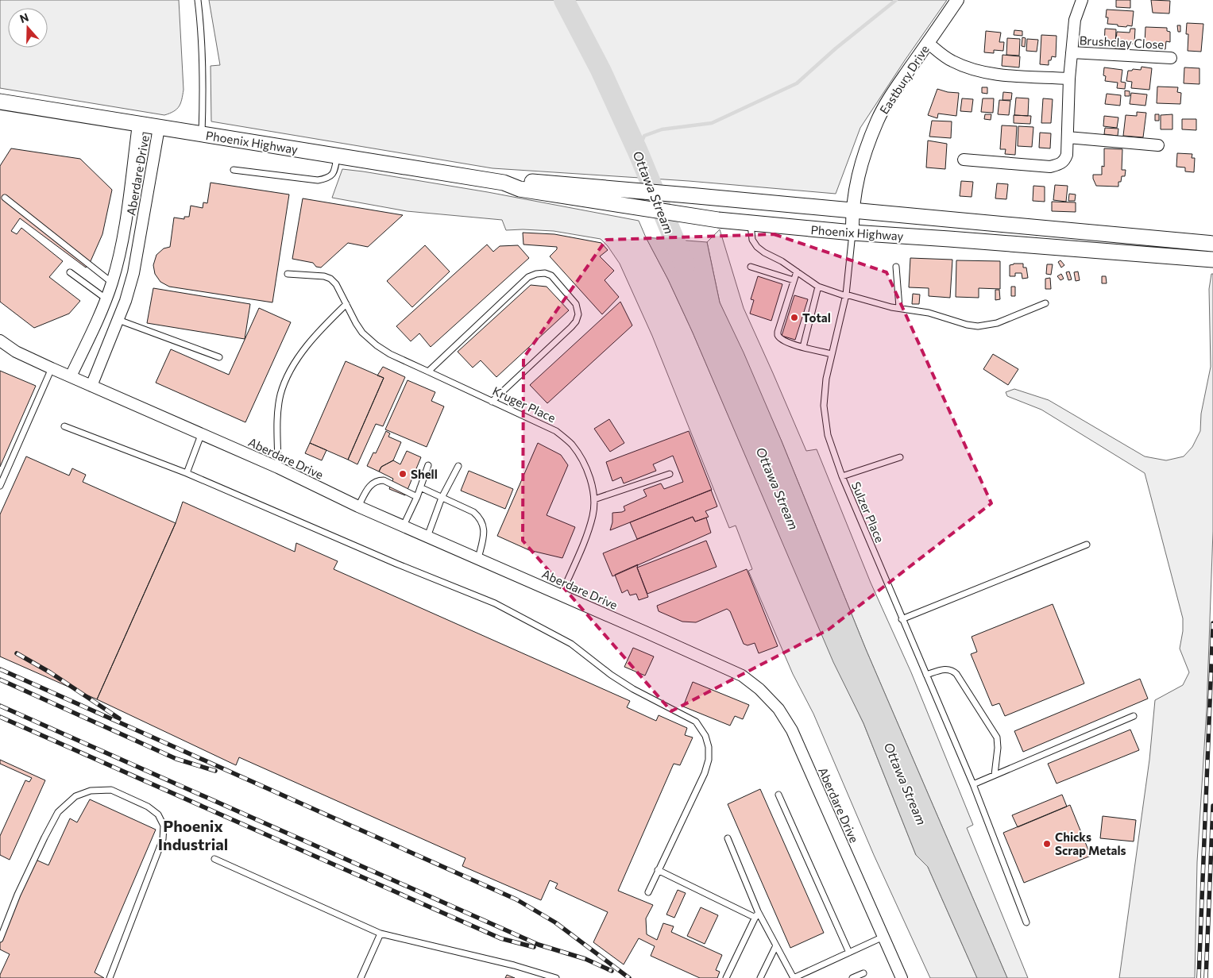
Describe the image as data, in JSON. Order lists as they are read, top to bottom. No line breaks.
{"streets":{"main road":["Phoenix Highway"],"street":["Brushclay Close","Eastbury Drive","Aberdare Drive"],"lane":["Kruger Place","Sulzer Place"]},"crossings":[["Eastbury Drive","Phoenix Highway"],["Eastbury Drive","Sulzer Place"],["Phoenix Highway","Aberdare Drive"],["Phoenix Highway","Sulzer Place"],["Aberdare Drive","Kruger Place"]],"districts":["Phoenix Industrial"],"water":["Ottawa Stream"],"places":["Total","Shell","Chicks Scrap Metals"],"north":"top"}
